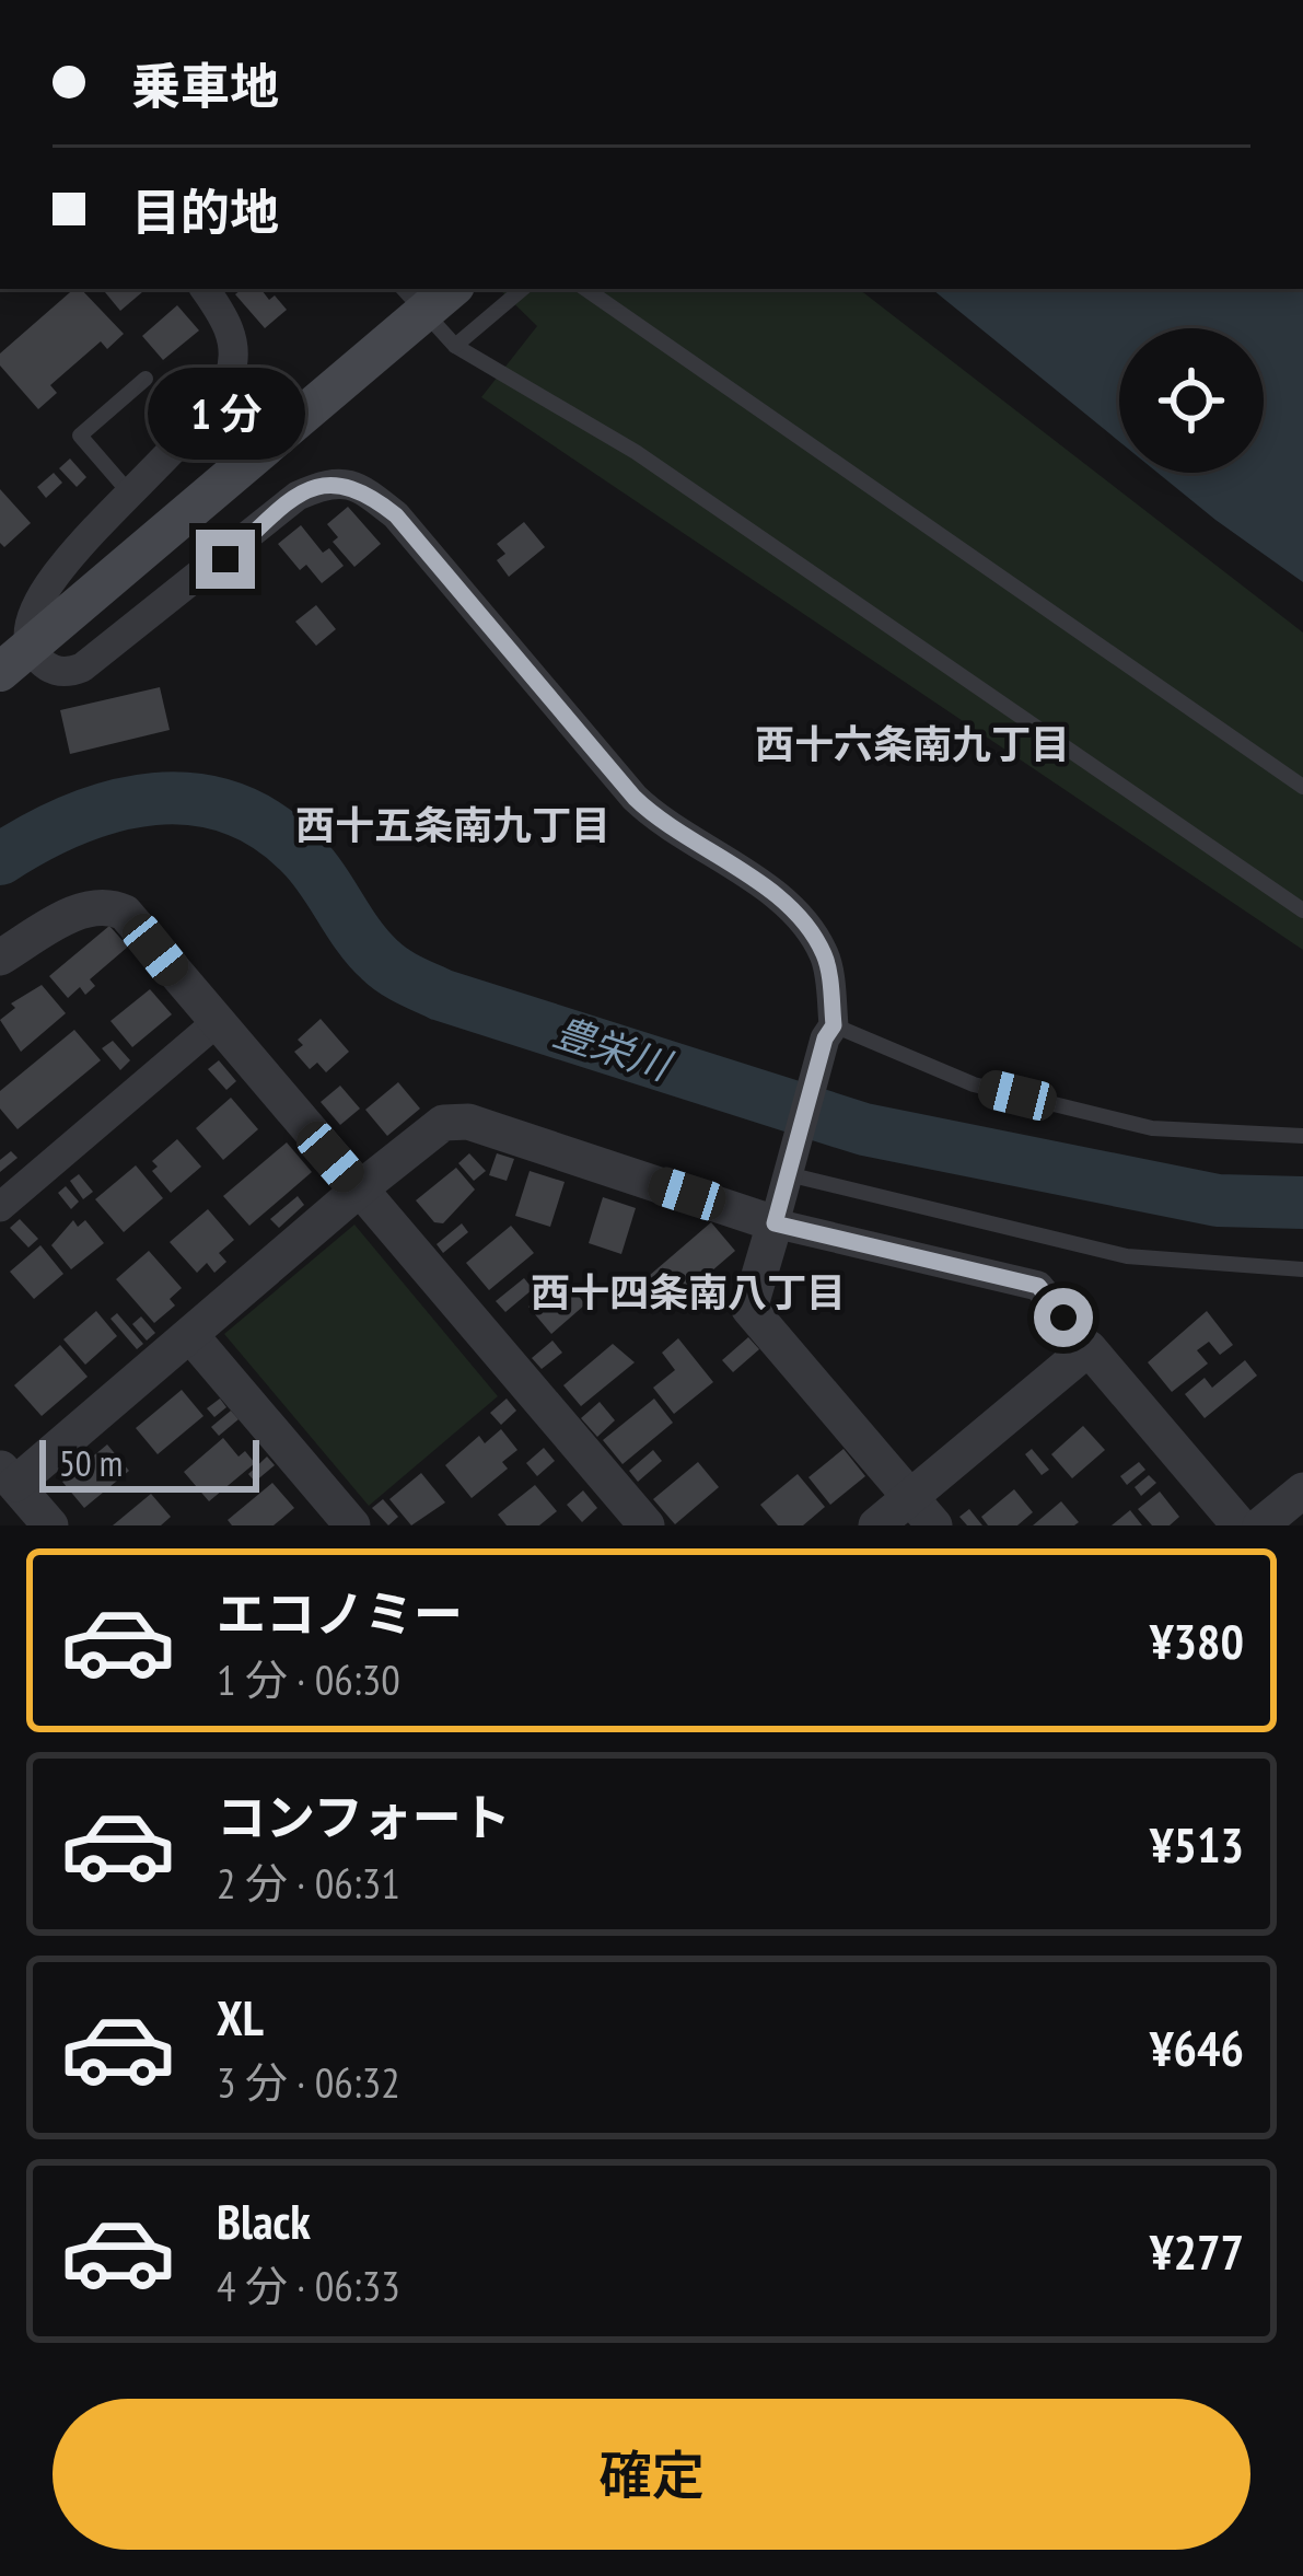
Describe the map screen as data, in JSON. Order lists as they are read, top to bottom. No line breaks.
{"districts":["西十六条南九丁目","西十五条南九丁目","西十四条南八丁目"],"water":["豊栄川"],"scale_bar":"50 m","page":{"banner":["乗車地","目的地"],"bubble":"1 分","scale":"50 m","list":[{"name":"エコノミー","note":"1 分 · 06:30","value":"¥380"},{"name":"コンフォート","note":"2 分 · 06:31","value":"¥513"},{"name":"XL","note":"3 分 · 06:32","value":"¥646"},{"name":"Black","note":"4 分 · 06:33","value":"¥277"}],"buttons":"確定"}}
